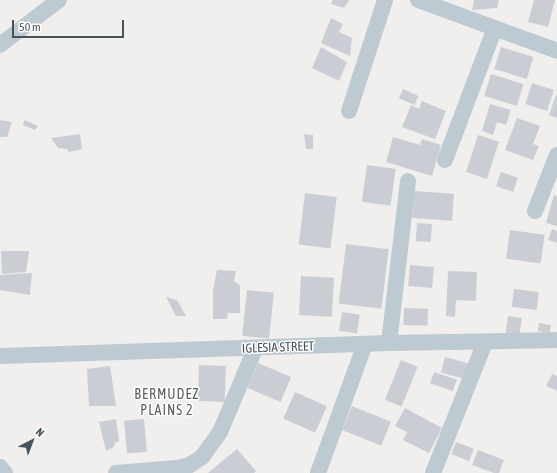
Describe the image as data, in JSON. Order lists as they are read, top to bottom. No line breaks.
{"streets":{"street":["IGLESIA STREET"]},"districts":["BERMUDEZ PLAINS 2"],"scale_bar":"50 m","north":"top right"}
